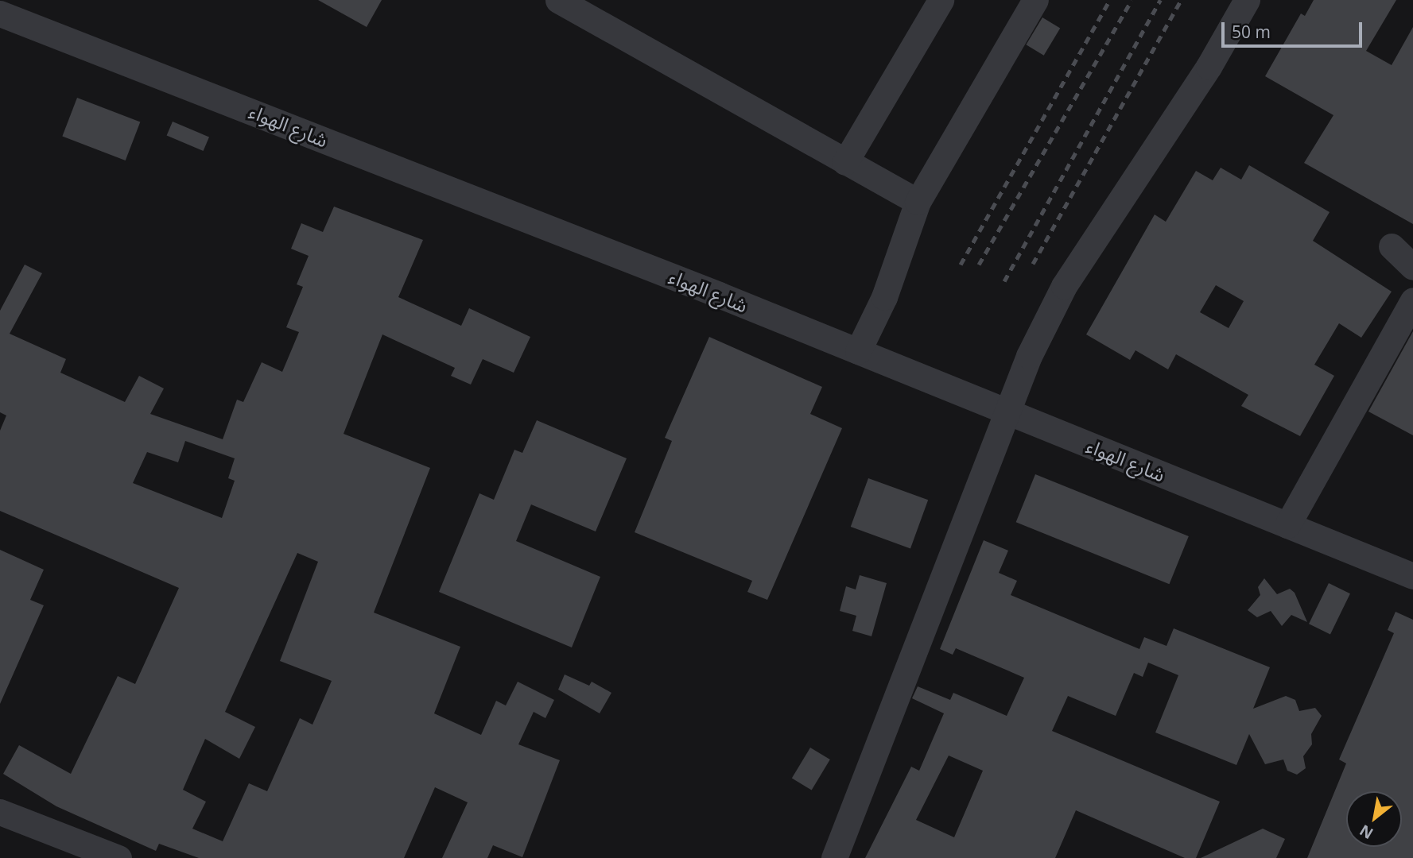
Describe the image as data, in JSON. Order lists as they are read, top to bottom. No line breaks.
{"streets":{"street":["شارع الهواء"]},"scale_bar":"50 m","north":"bottom left"}
